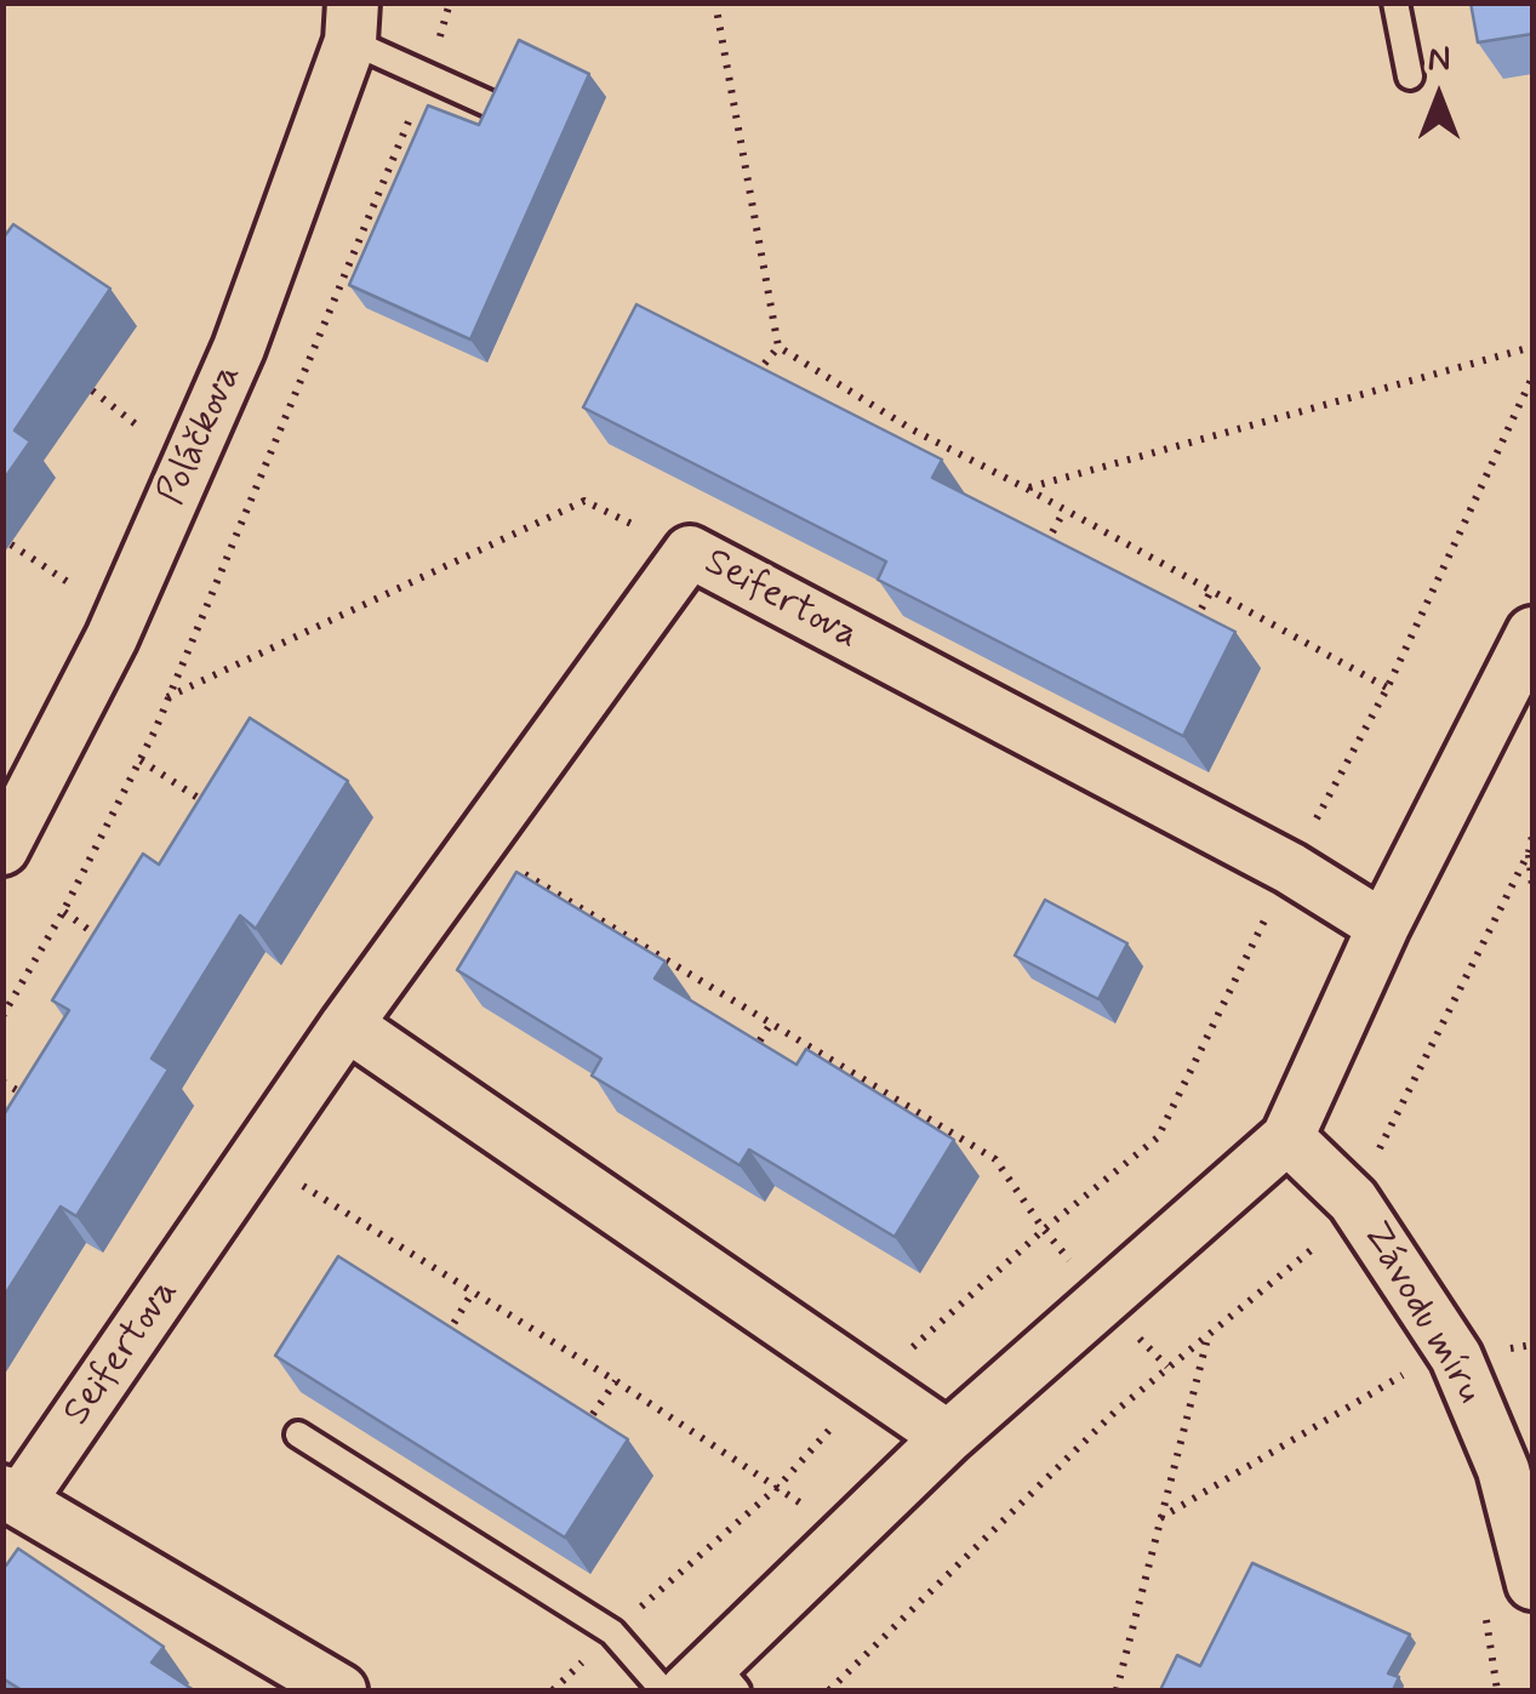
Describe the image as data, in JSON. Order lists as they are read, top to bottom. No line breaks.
{"streets":{"street":["Poláčkova","Seifertova","Závodu míru"]},"north":"top"}
